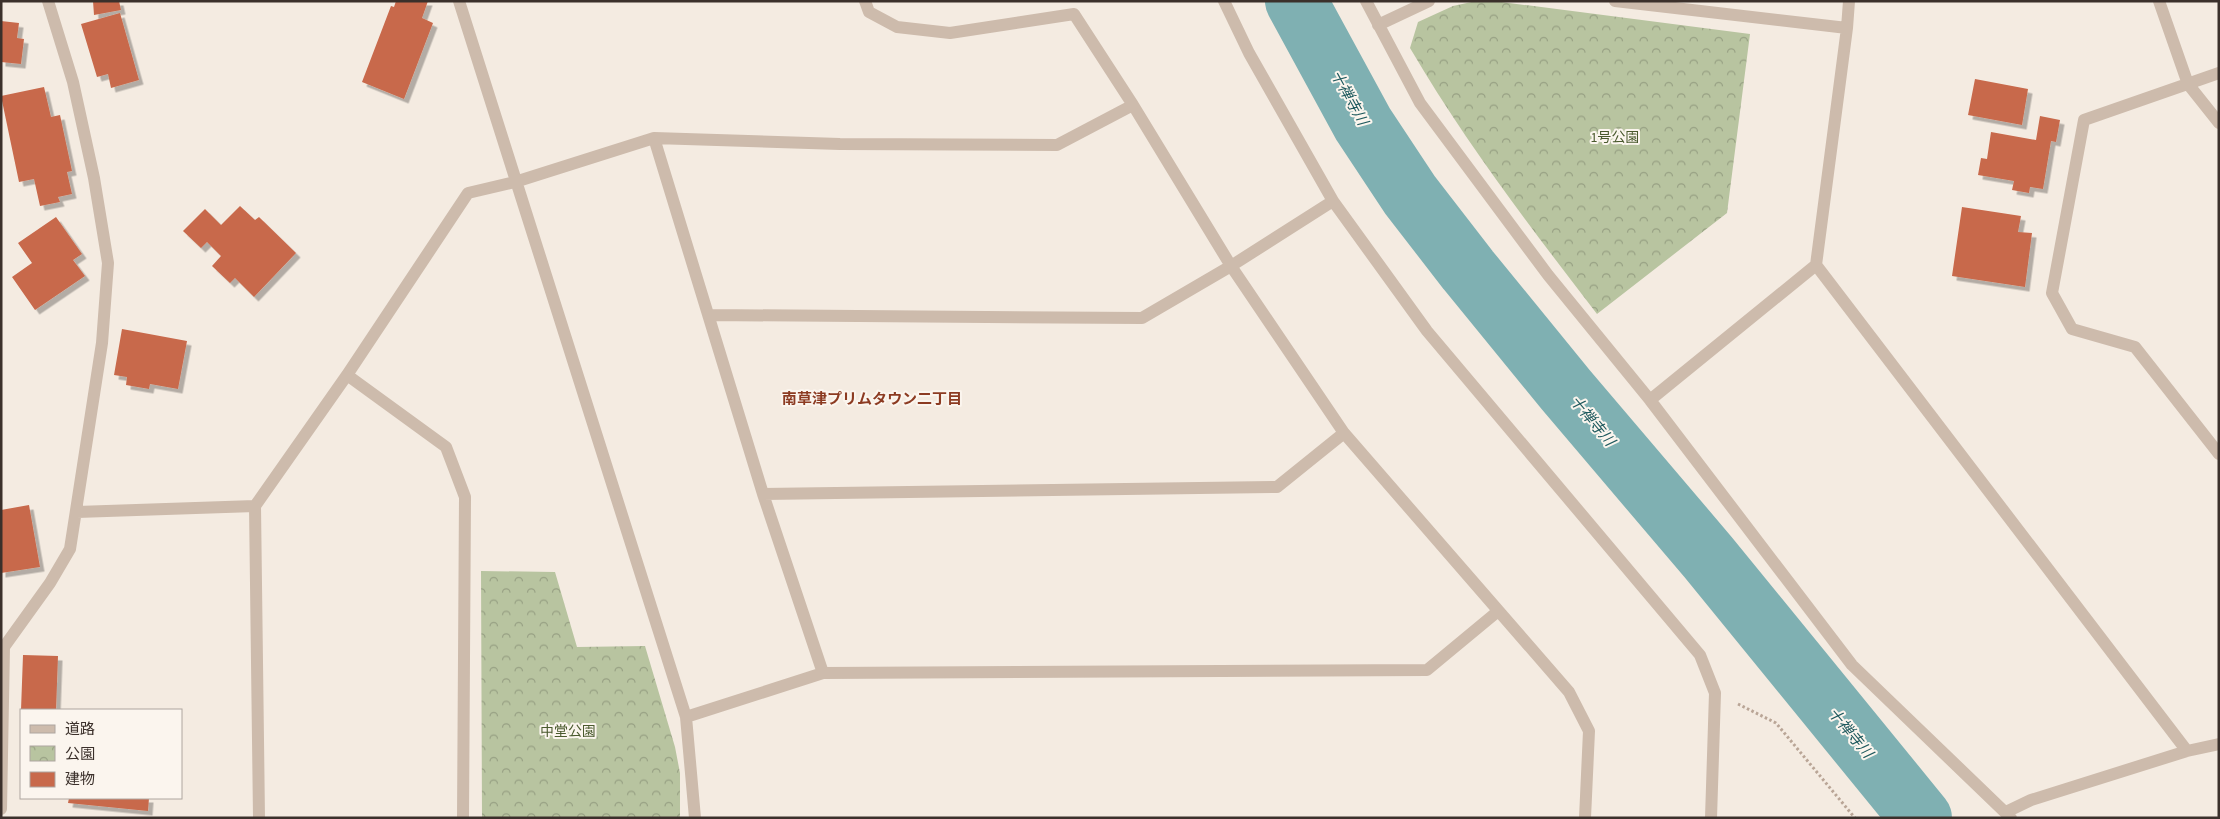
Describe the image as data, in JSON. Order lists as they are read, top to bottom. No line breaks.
{"districts":["南草津プリムタウン二丁目"],"water":["十禅寺川"],"parks":["1号公園","中堂公園"],"legend":["道路","公園","建物"]}
